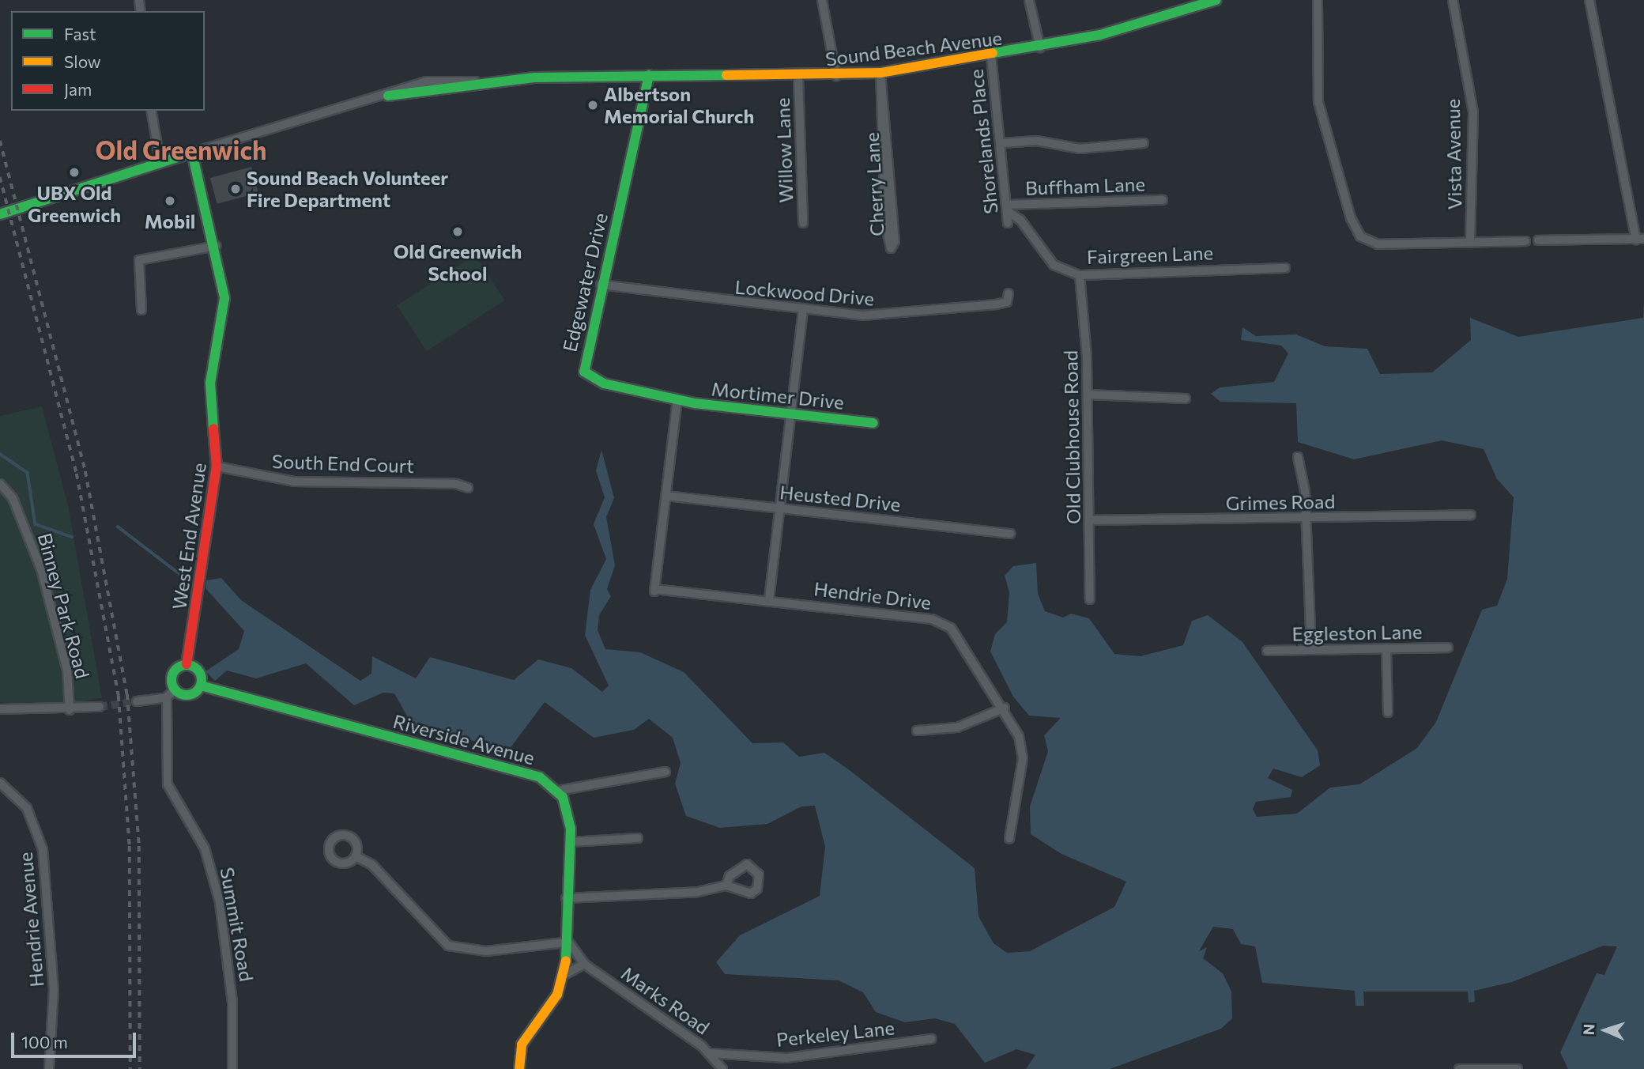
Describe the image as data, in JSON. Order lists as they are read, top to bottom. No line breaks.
{"streets":{"street":["Sound Beach Avenue","Shorelands Place","Willow Lane","Vista Avenue","Cherry Lane","Buffham Lane","Fairgreen Lane","Edgewater Drive","Lockwood Drive","Mortimer Drive","Old Clubhouse Road","South End Court","Heusted Drive","Grimes Road","West End Avenue","Hendrie Drive","Binney Park Road","Eggleston Lane","Riverside Avenue","Hendrie Avenue","Summit Road","Marks Road","Perkeley Lane"]},"crossings":[["Sound Beach Avenue","Shorelands Place"],["Sound Beach Avenue","Willow Lane"],["Sound Beach Avenue","Cherry Lane"],["Sound Beach Avenue","Edgewater Drive"],["Sound Beach Avenue","West End Avenue"],["Shorelands Place","Buffham Lane"],["Shorelands Place","Fairgreen Lane"],["Buffham Lane","Fairgreen Lane"],["Fairgreen Lane","Old Clubhouse Road"],["Edgewater Drive","Lockwood Drive"],["Edgewater Drive","Mortimer Drive"],["Old Clubhouse Road","Grimes Road"],["South End Court","West End Avenue"],["Heusted Drive","Hendrie Drive"],["West End Avenue","Riverside Avenue"],["Marks Road","Perkeley Lane"]],"districts":["Old Greenwich"],"places":["Albertson Memorial Church","UBX Old Greenwich","Sound Beach Volunteer Fire Department","Mobil","Old Greenwich School"],"legend":["Fast","Slow","Jam"],"scale_bar":"100 m","north":"left"}
